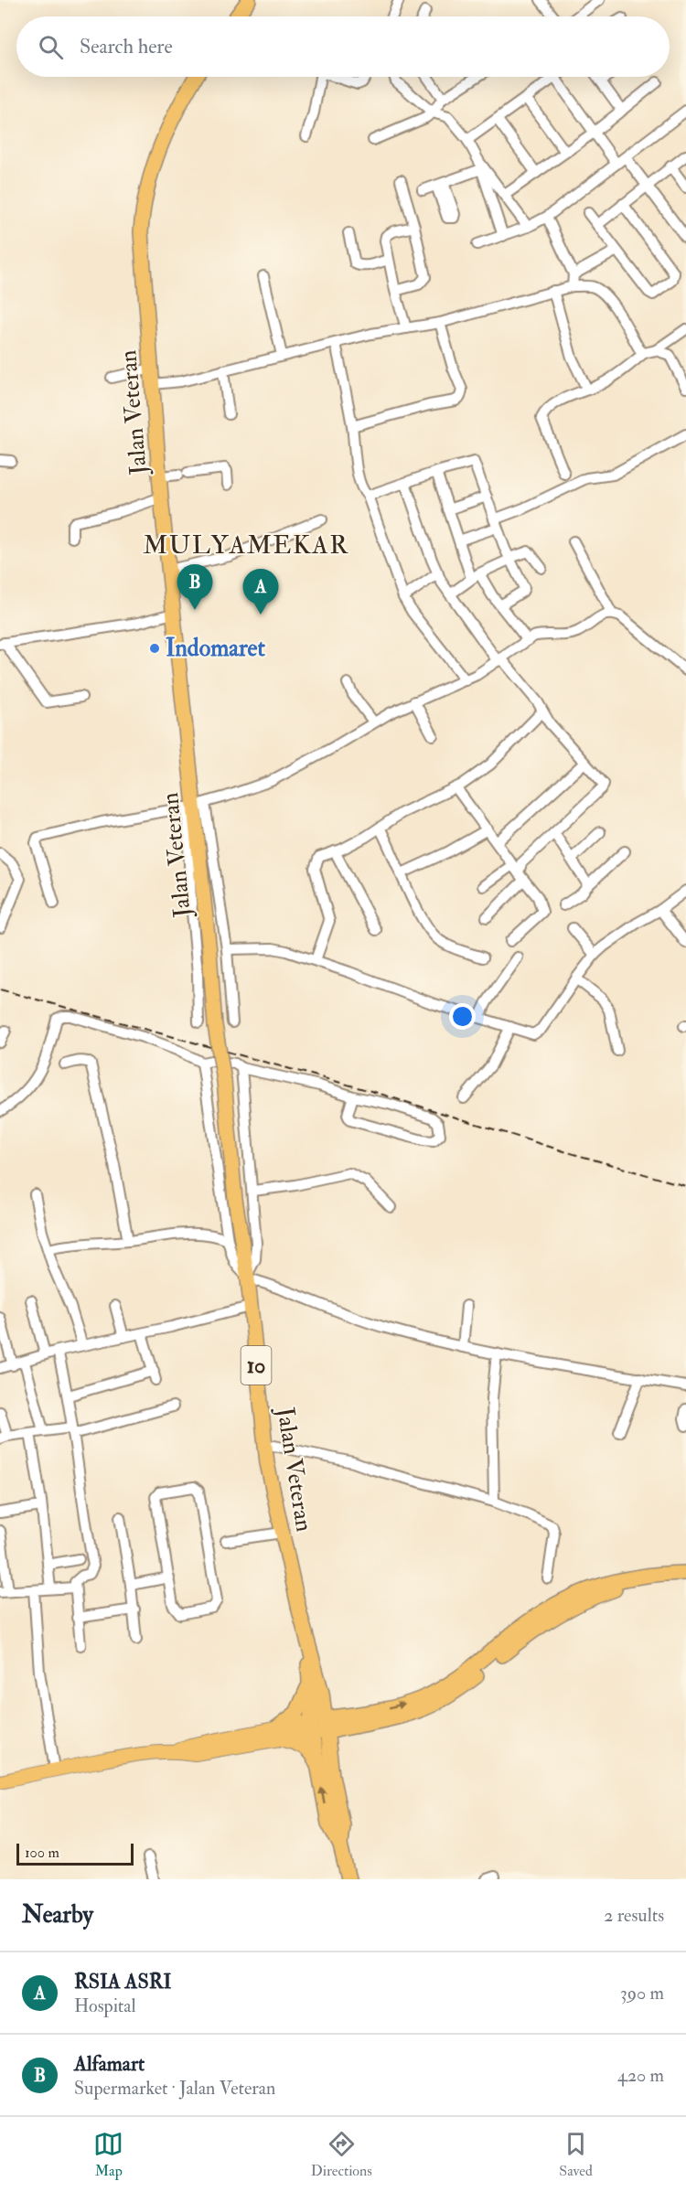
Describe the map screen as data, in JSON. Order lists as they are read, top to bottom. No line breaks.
{"streets":{"highway":["Jalan Veteran","10"]},"crossings":[["Jalan Veteran","10"]],"districts":["MULYAMEKAR"],"places":["Indomaret"],"scale_bar":"100 m","page":{"search":"Search here","pins":["B","A"],"scale":"100 m","heading":["Nearby","2 results"],"list":[{"mark":"A","name":"RSIA ASRI","note":"Hospital","value":"390 m"},{"mark":"B","name":"Alfamart","note":"Supermarket · Jalan Veteran","value":"420 m"}],"nav":["Map","Directions","Saved"]}}
